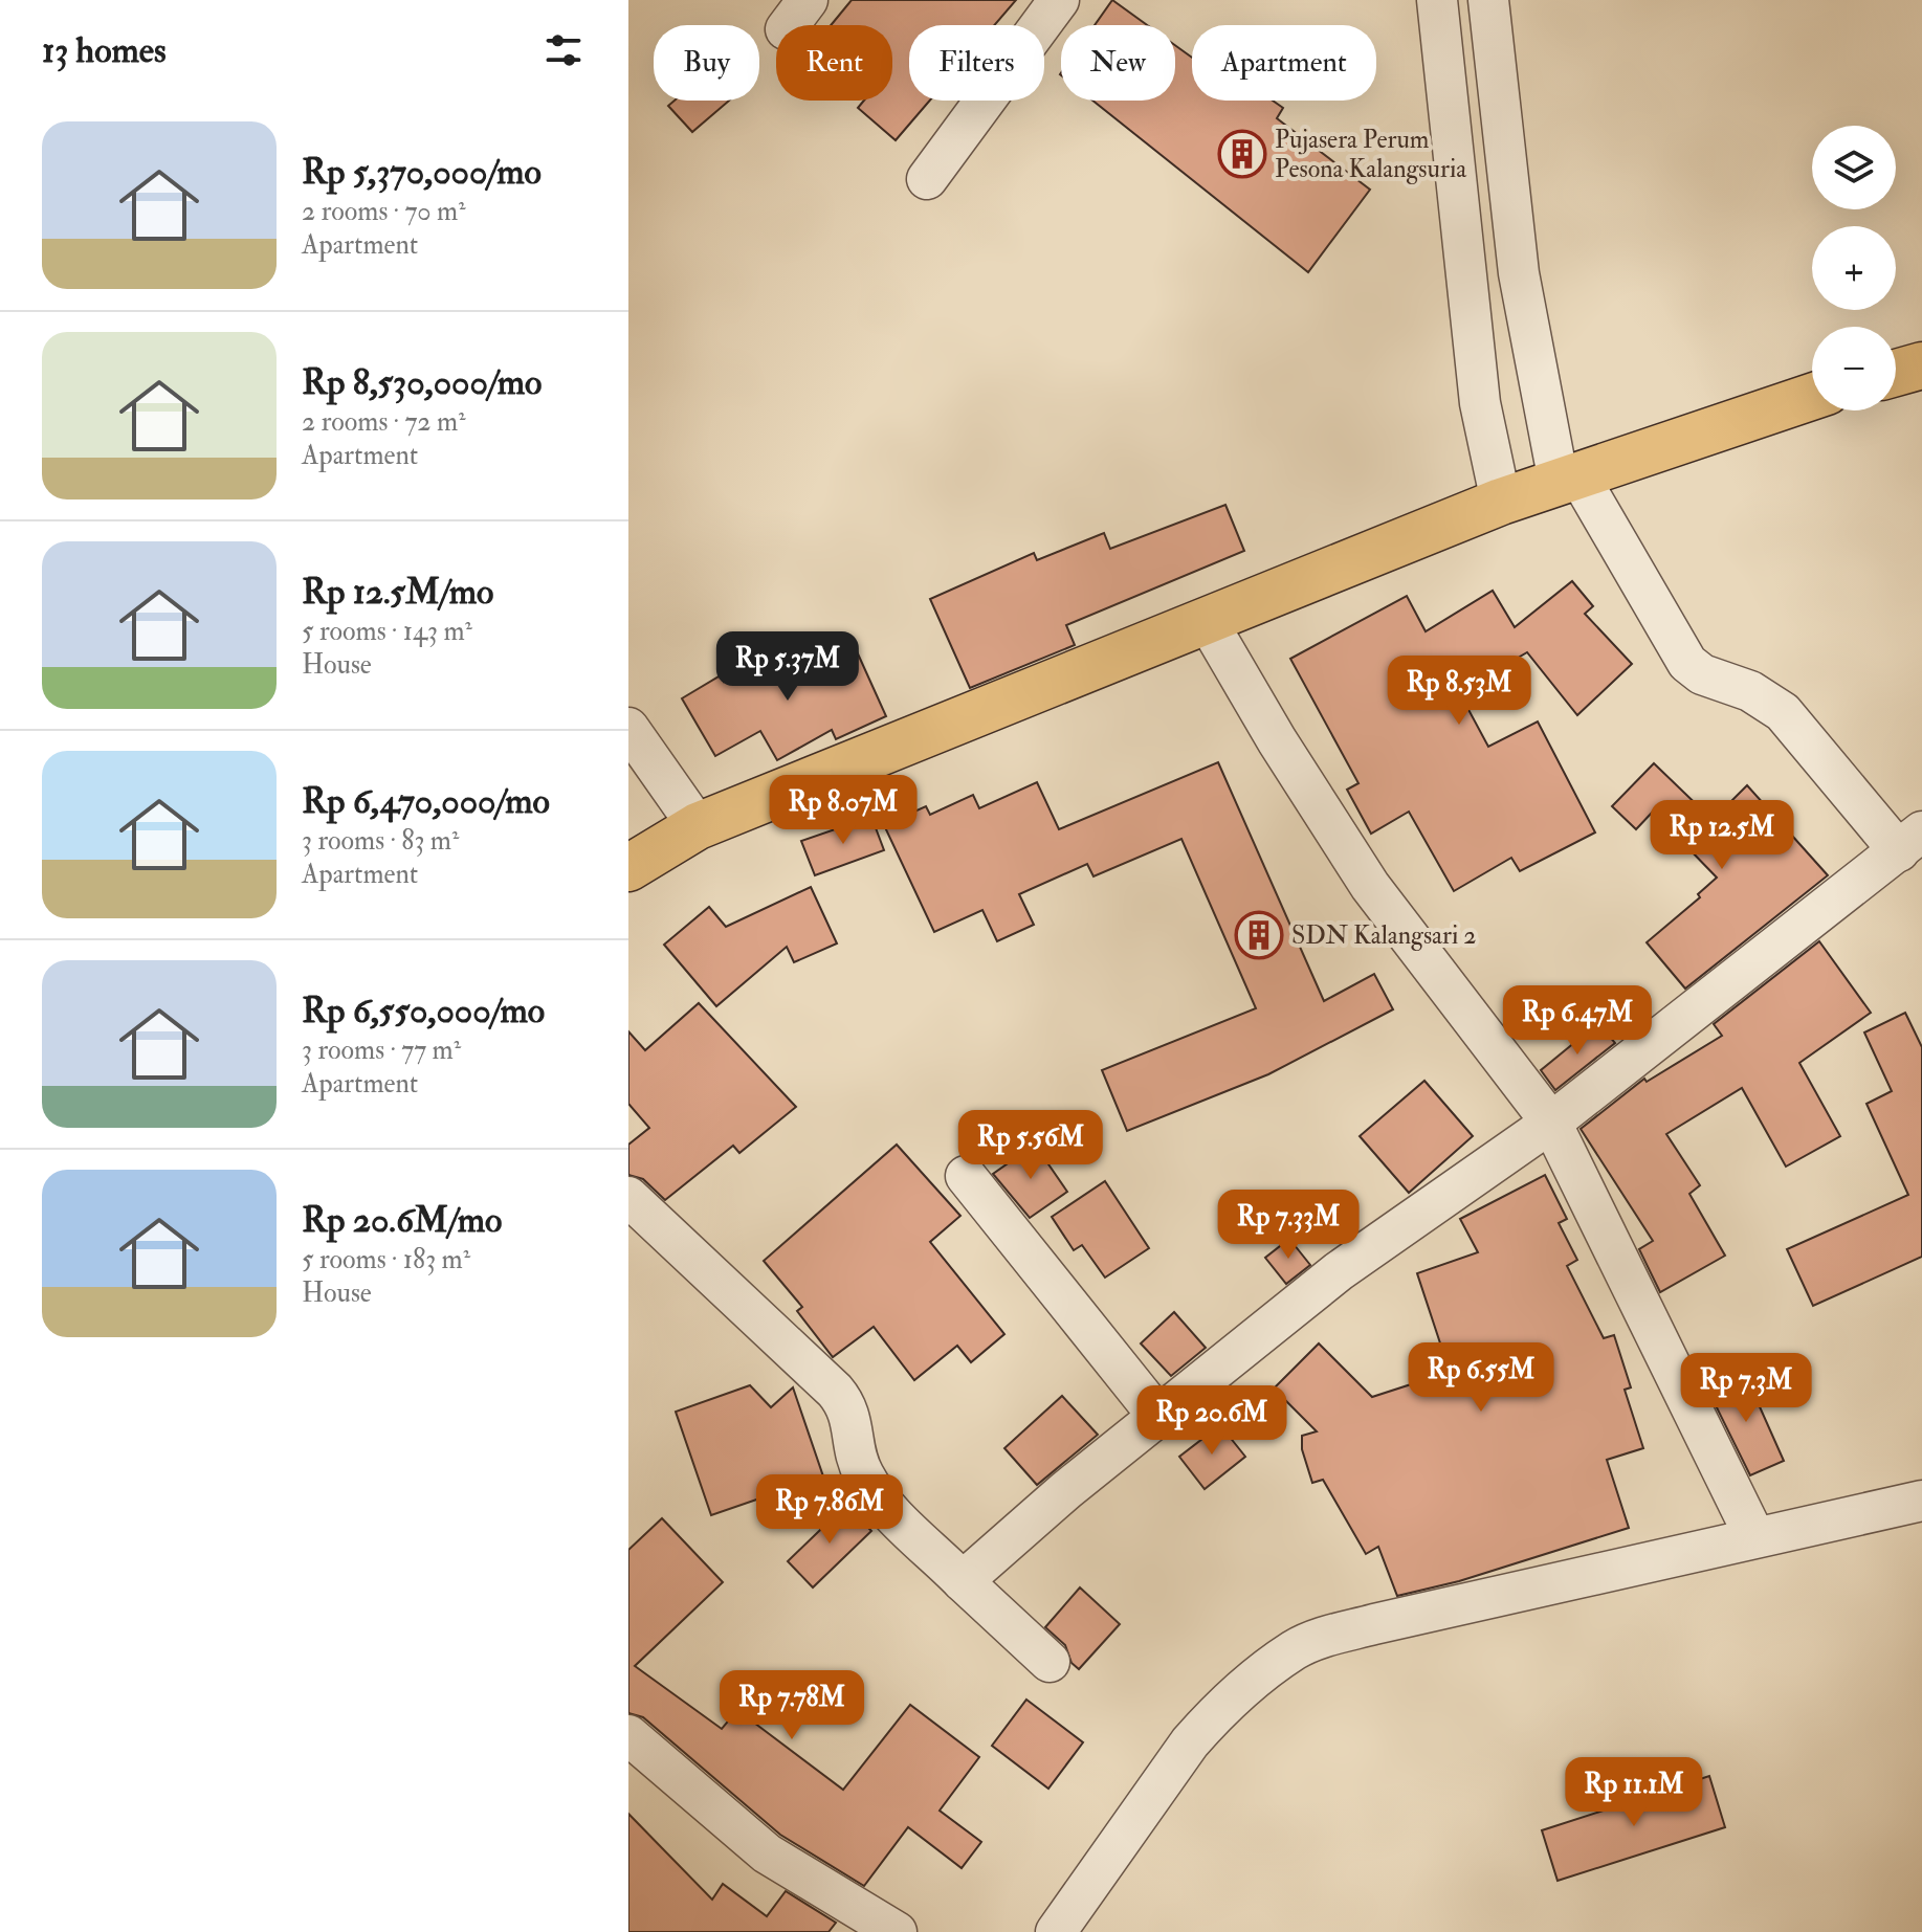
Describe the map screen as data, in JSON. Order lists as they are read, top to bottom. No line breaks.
{"places":{"building":["Pujasera Perum Pesona Kalangsuria","SDN Kalangsari 2"]},"page":{"heading":"13 homes","chip":["Buy","Rent","Filters","New","Apartment"],"list":[{"name":"Rp 5,370,000/mo","note":"2 rooms · 70 m² · Apartment"},{"name":"Rp 8,530,000/mo","note":"2 rooms · 72 m² · Apartment"},{"name":"Rp 12.5M/mo","note":"5 rooms · 143 m² · House"},{"name":"Rp 6,470,000/mo","note":"3 rooms · 83 m² · Apartment"},{"name":"Rp 6,550,000/mo","note":"3 rooms · 77 m² · Apartment"},{"name":"Rp 20.6M/mo","note":"5 rooms · 183 m² · House"}],"map_buttons":["+","−"],"price":["Rp 5.37M","Rp 8.53M","Rp 8.07M","Rp 12.5M","Rp 6.47M","Rp 5.56M","Rp 7.33M","Rp 6.55M","Rp 7.3M","Rp 20.6M","Rp 7.86M","Rp 7.78M","Rp 11.1M"]}}
